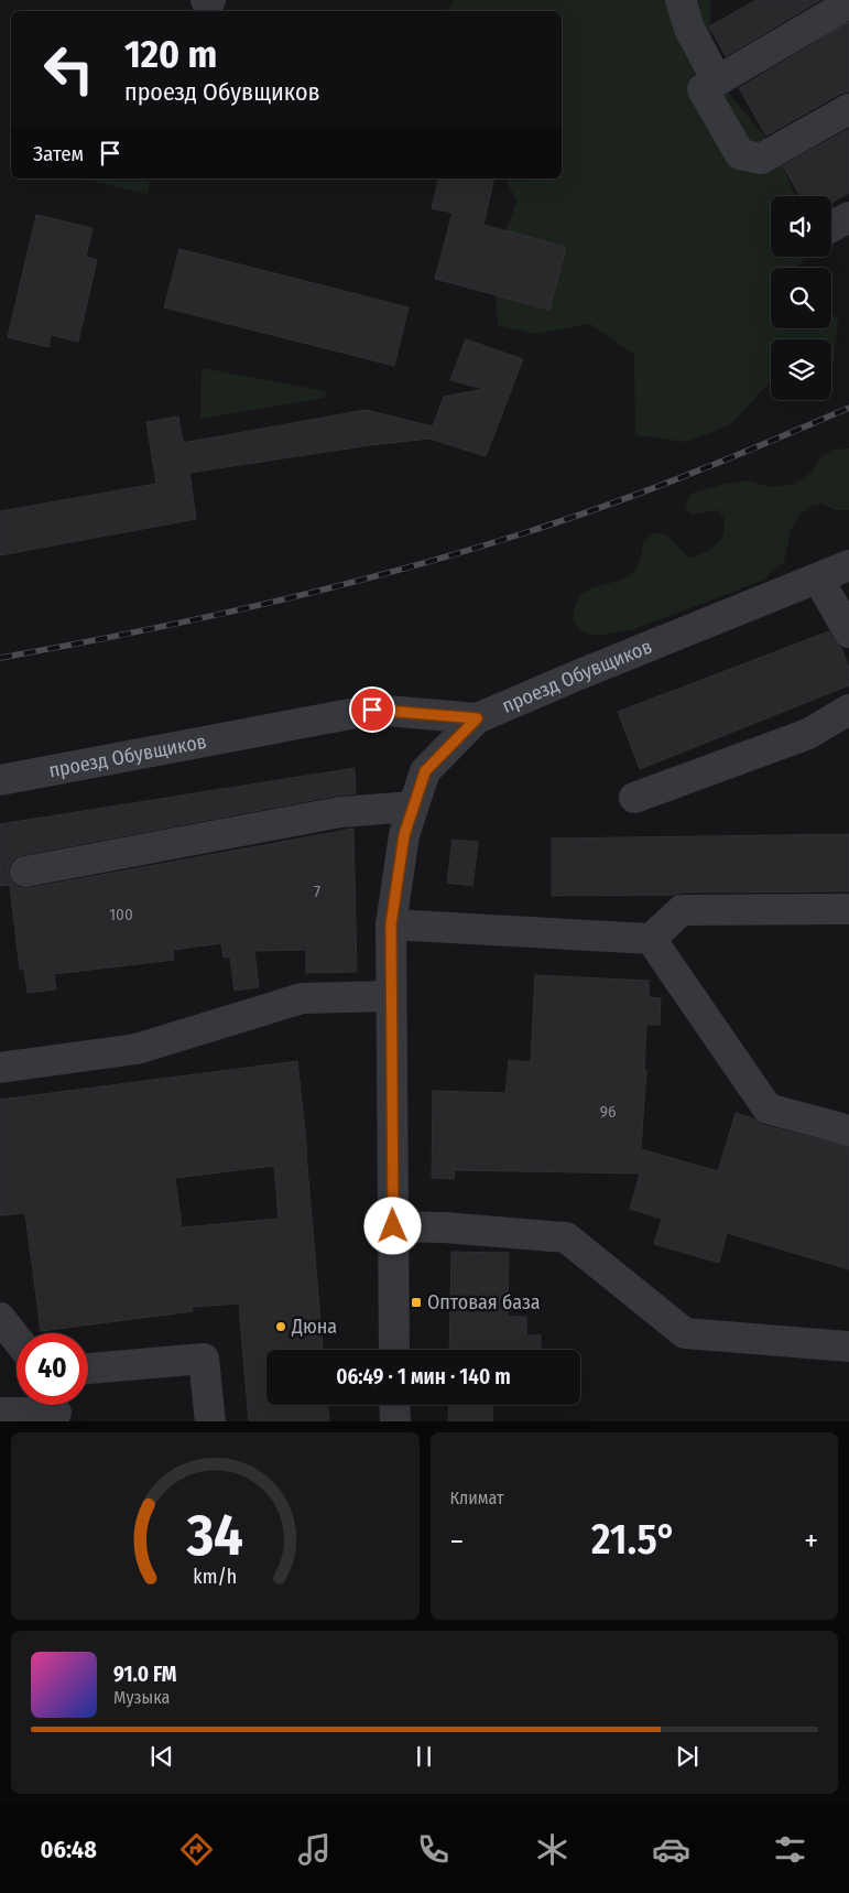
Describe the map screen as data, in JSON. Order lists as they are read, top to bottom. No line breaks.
{"streets":{"street":["проезд Обувщиков"]},"places":{"transit":["Оптовая база"],"other":["Дюна"]},"house_numbers":["7","100","96"],"page":{"turn":["120 m","проезд Обувщиков"],"then":"Затем","limit":"40","trip":"06:49 · 1 мин · 140 m","tile":"Климат","heat":["−","21.5°","+"],"song":["91.0 FM","Музыка"],"tabs":"06:48","gauge":["34","km/h"]}}
